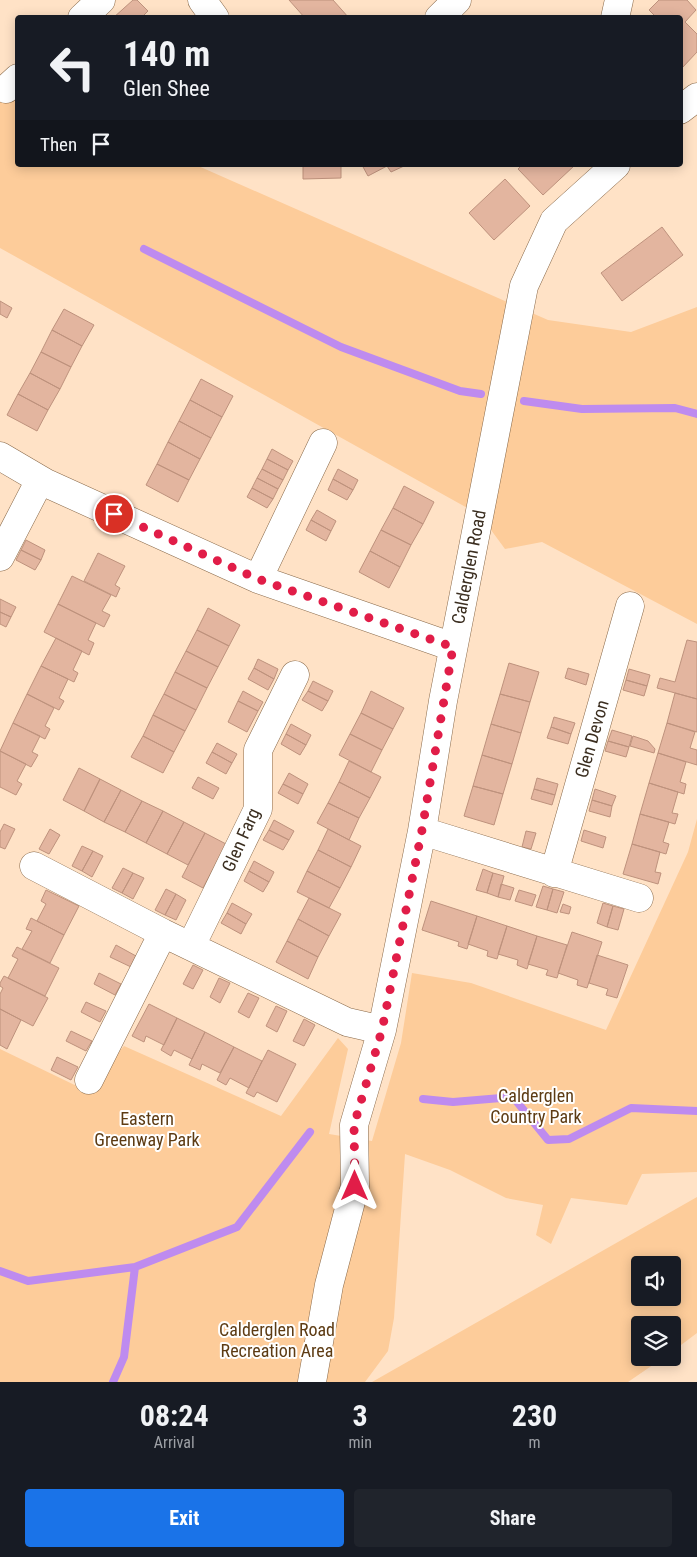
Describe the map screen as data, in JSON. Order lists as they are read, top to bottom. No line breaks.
{"streets":{"street":["Calderglen Road","Glen Devon","Glen Farg"]},"parks":["Calderglen Country Park","Eastern Greenway Park","Calderglen Road Recreation Area"],"page":{"turn":["140 m","Glen Shee"],"then":"Then","eta":["08:24","Arrival","3","min","230","m"],"buttons":["Exit","Share"]}}
